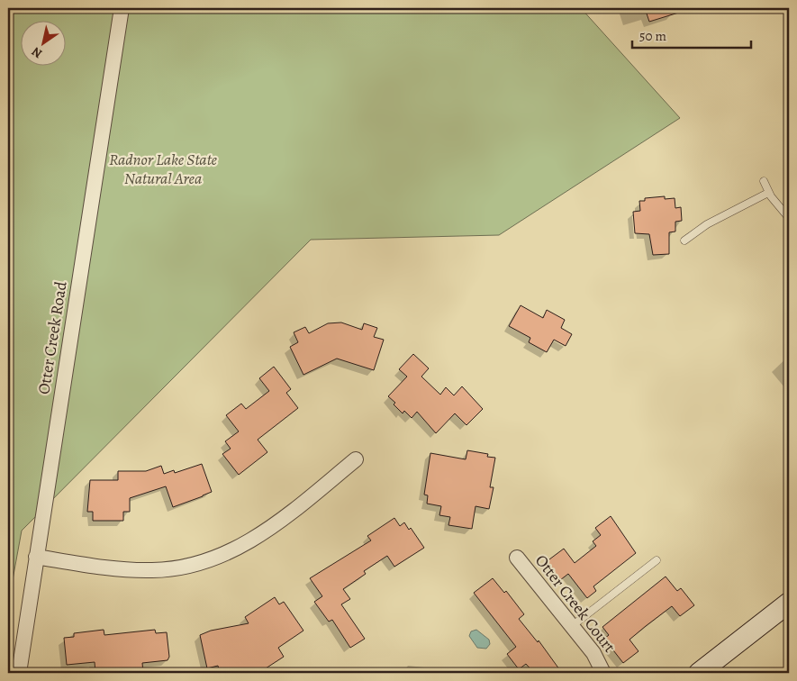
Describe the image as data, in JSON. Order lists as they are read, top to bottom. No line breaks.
{"streets":{"street":["Otter Creek Road","Otter Creek Court"]},"parks":["Radnor Lake State Natural Area"],"scale_bar":"50 m","north":"bottom left"}
